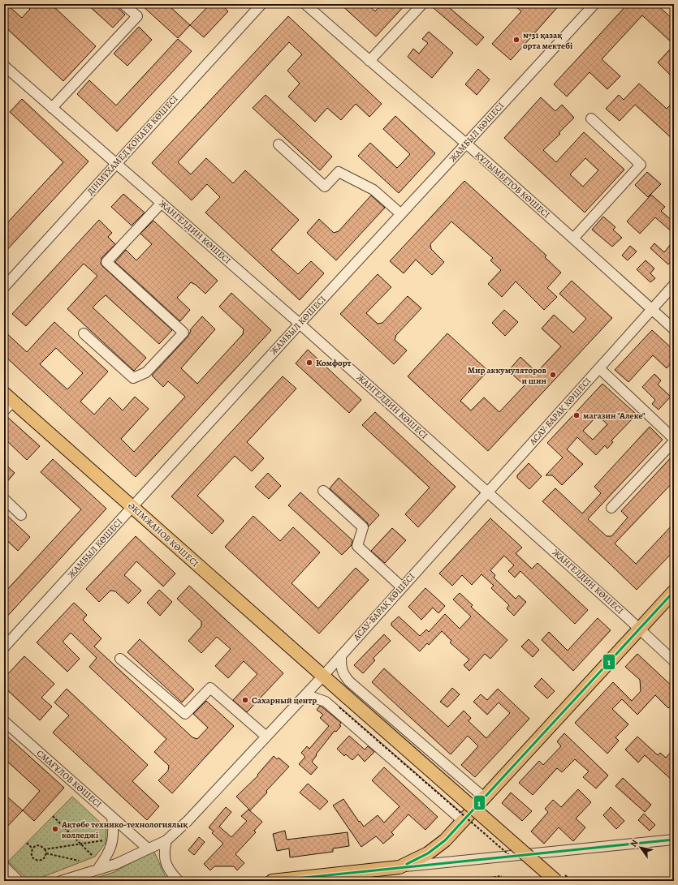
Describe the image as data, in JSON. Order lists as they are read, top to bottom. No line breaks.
{"streets":{"main road":["ӘКІМЖАНОВ КӨШЕСІ"],"street":["ЖАМБЫЛ КӨШЕСІ","ДІНМҰХАМЕД ҚОНАЕВ КӨШЕСІ","ҚҰЛЫМБЕТОВ КӨШЕСІ","ЖАНГЕЛДИН КӨШЕСІ","АСАУ-БАРАҚ КӨШЕСІ","СМАҒҰЛОВ КӨШЕСІ"]},"crossings":[["ЖАМБЫЛ КӨШЕСІ","ҚҰЛЫМБЕТОВ КӨШЕСІ"],["ЖАМБЫЛ КӨШЕСІ","ЖАНГЕЛДИН КӨШЕСІ"],["ЖАМБЫЛ КӨШЕСІ","ӘКІМЖАНОВ КӨШЕСІ"],["ДІНМҰХАМЕД ҚОНАЕВ КӨШЕСІ","ЖАНГЕЛДИН КӨШЕСІ"],["ҚҰЛЫМБЕТОВ КӨШЕСІ","АСАУ-БАРАҚ КӨШЕСІ"],["ЖАНГЕЛДИН КӨШЕСІ","АСАУ-БАРАҚ КӨШЕСІ"],["АСАУ-БАРАҚ КӨШЕСІ","ӘКІМЖАНОВ КӨШЕСІ"],["АСАУ-БАРАҚ КӨШЕСІ","СМАҒҰЛОВ КӨШЕСІ"]],"places":["№31 қазақ орта мектебі","Комфорт","Мир аккумуляторов и шин","магазин \"Алеке\"","Сахарный центр","Ақтөбе технико-технологиялық колледжі"],"lines":["transit line 1"],"north":"top left"}
